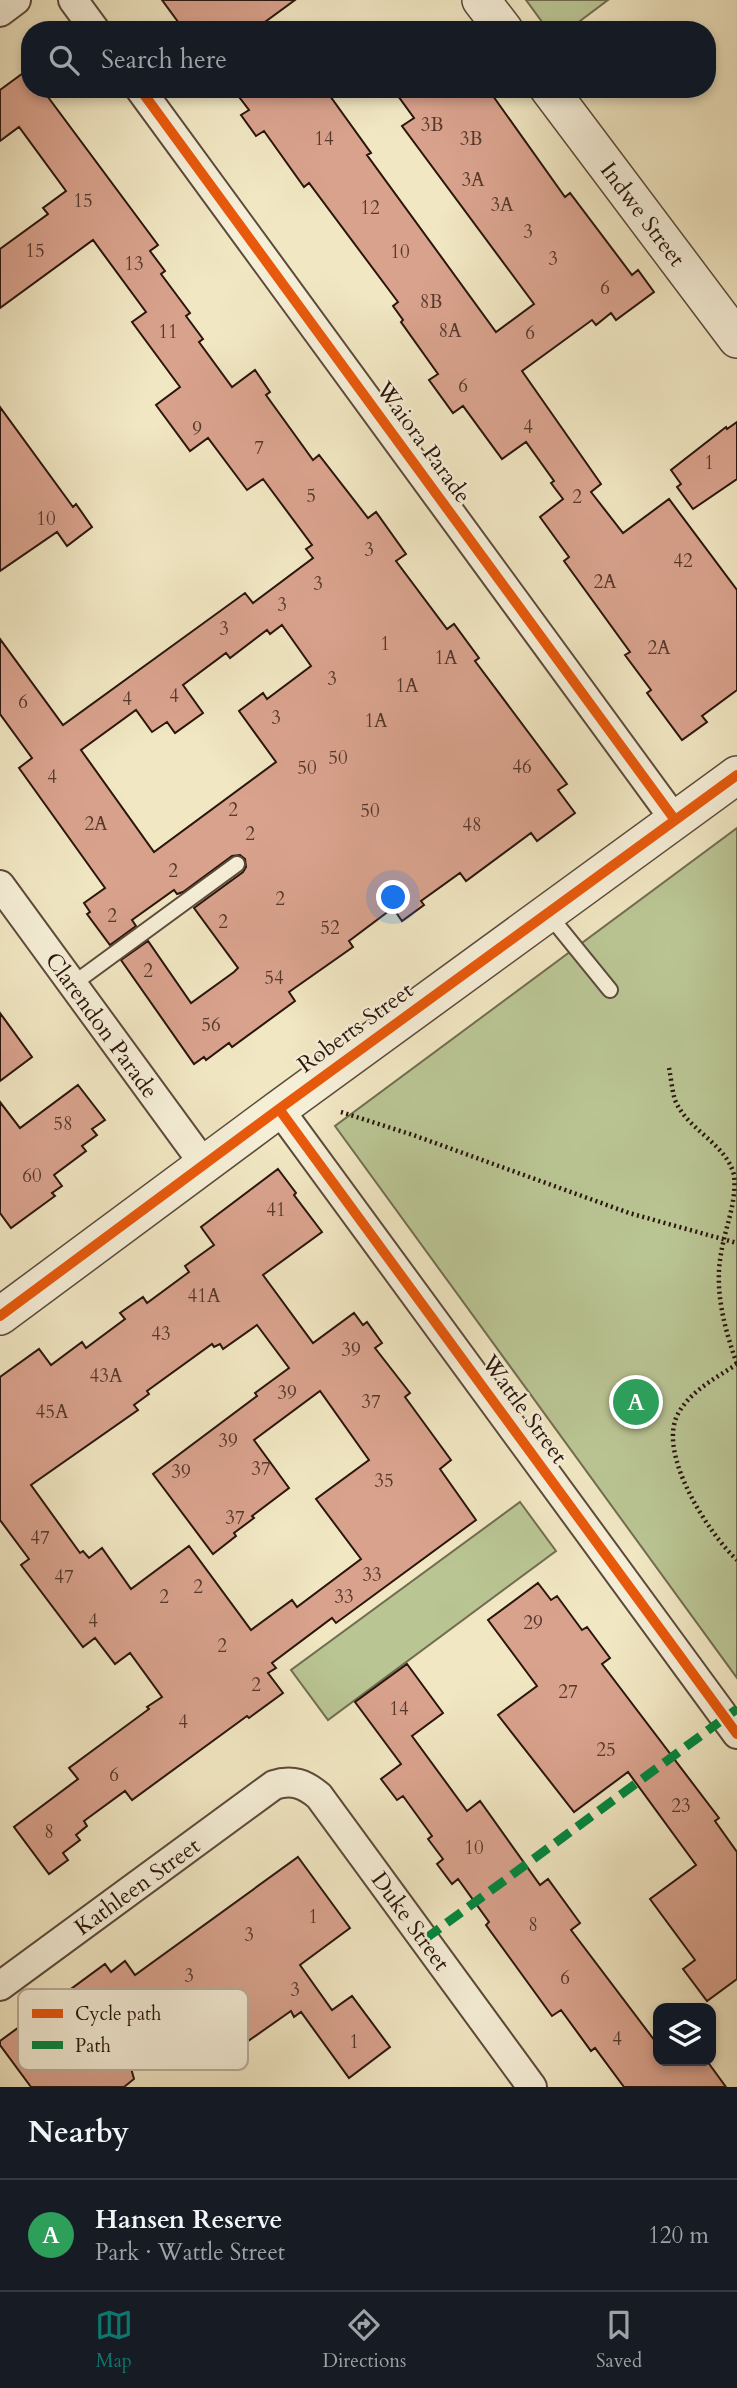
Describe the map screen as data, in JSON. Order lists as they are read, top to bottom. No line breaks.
{"streets":{"street":["Indwe Street","Waiora Parade","Clarendon Parade","Roberts Street","Wattle Street","Kathleen Street","Duke Street"]},"crossings":[["Waiora Parade","Roberts Street"],["Clarendon Parade","Roberts Street"],["Roberts Street","Wattle Street"],["Kathleen Street","Duke Street"]],"house_numbers":["3B","14","3B","3A","15","3A","12","3","15","10","3","13","6","8B","8A","11","6","6","4","9","7","1","5","2","10","3","42","2A","3","3","3","1","2A","1A","3","1A","4","4","6","3","1A","50","46","50","4","2","50","2A","48","2","2","2","2","2","52","2","54","56","58","60","41","41A","43","39","43A","39","37","45A","39","37","39","35","37","47","33","47","2","2","33","4","29","2","2","27","14","4","25","6","23","8","10","1","8","3","3","6","3","4","1"],"legend":["Cycle path","Path"],"page":{"search":"Search here","pins":"A","heading":"Nearby","list":[{"mark":"A","name":"Hansen Reserve","note":"Park · Wattle Street","value":"120 m"}],"nav":["Map","Directions","Saved"]}}
